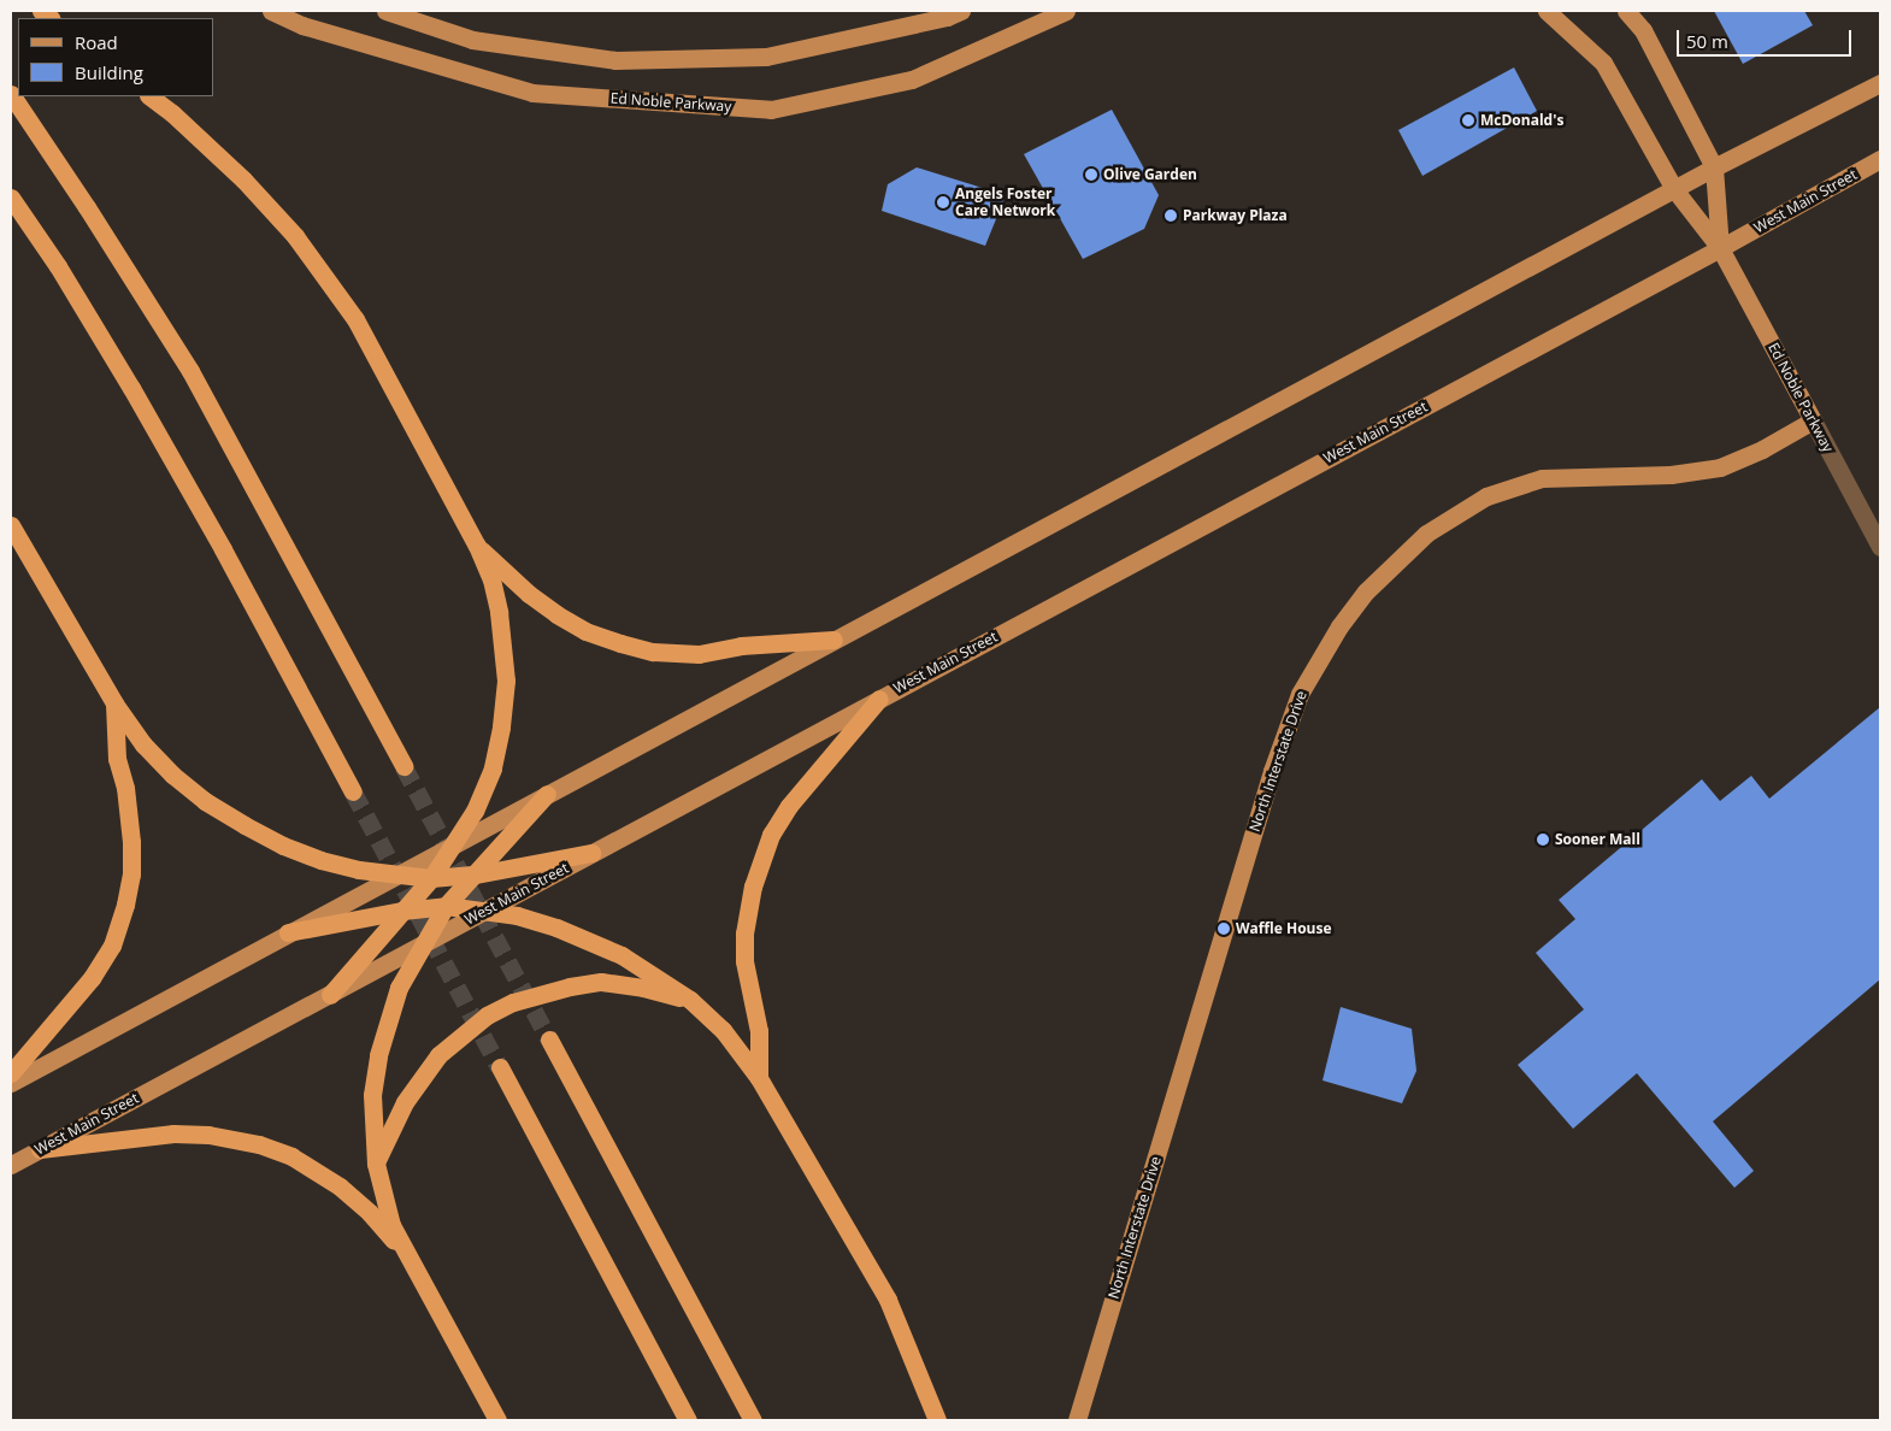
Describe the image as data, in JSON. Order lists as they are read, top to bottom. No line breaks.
{"streets":{"main road":["Ed Noble Parkway","West Main Street","North Interstate Drive"]},"crossings":[["Ed Noble Parkway","West Main Street"],["Ed Noble Parkway","North Interstate Drive"]],"places":["McDonald's","Olive Garden","Angels Foster Care Network","Parkway Plaza","Sooner Mall","Waffle House"],"legend":["Road","Building"],"scale_bar":"50 m"}
